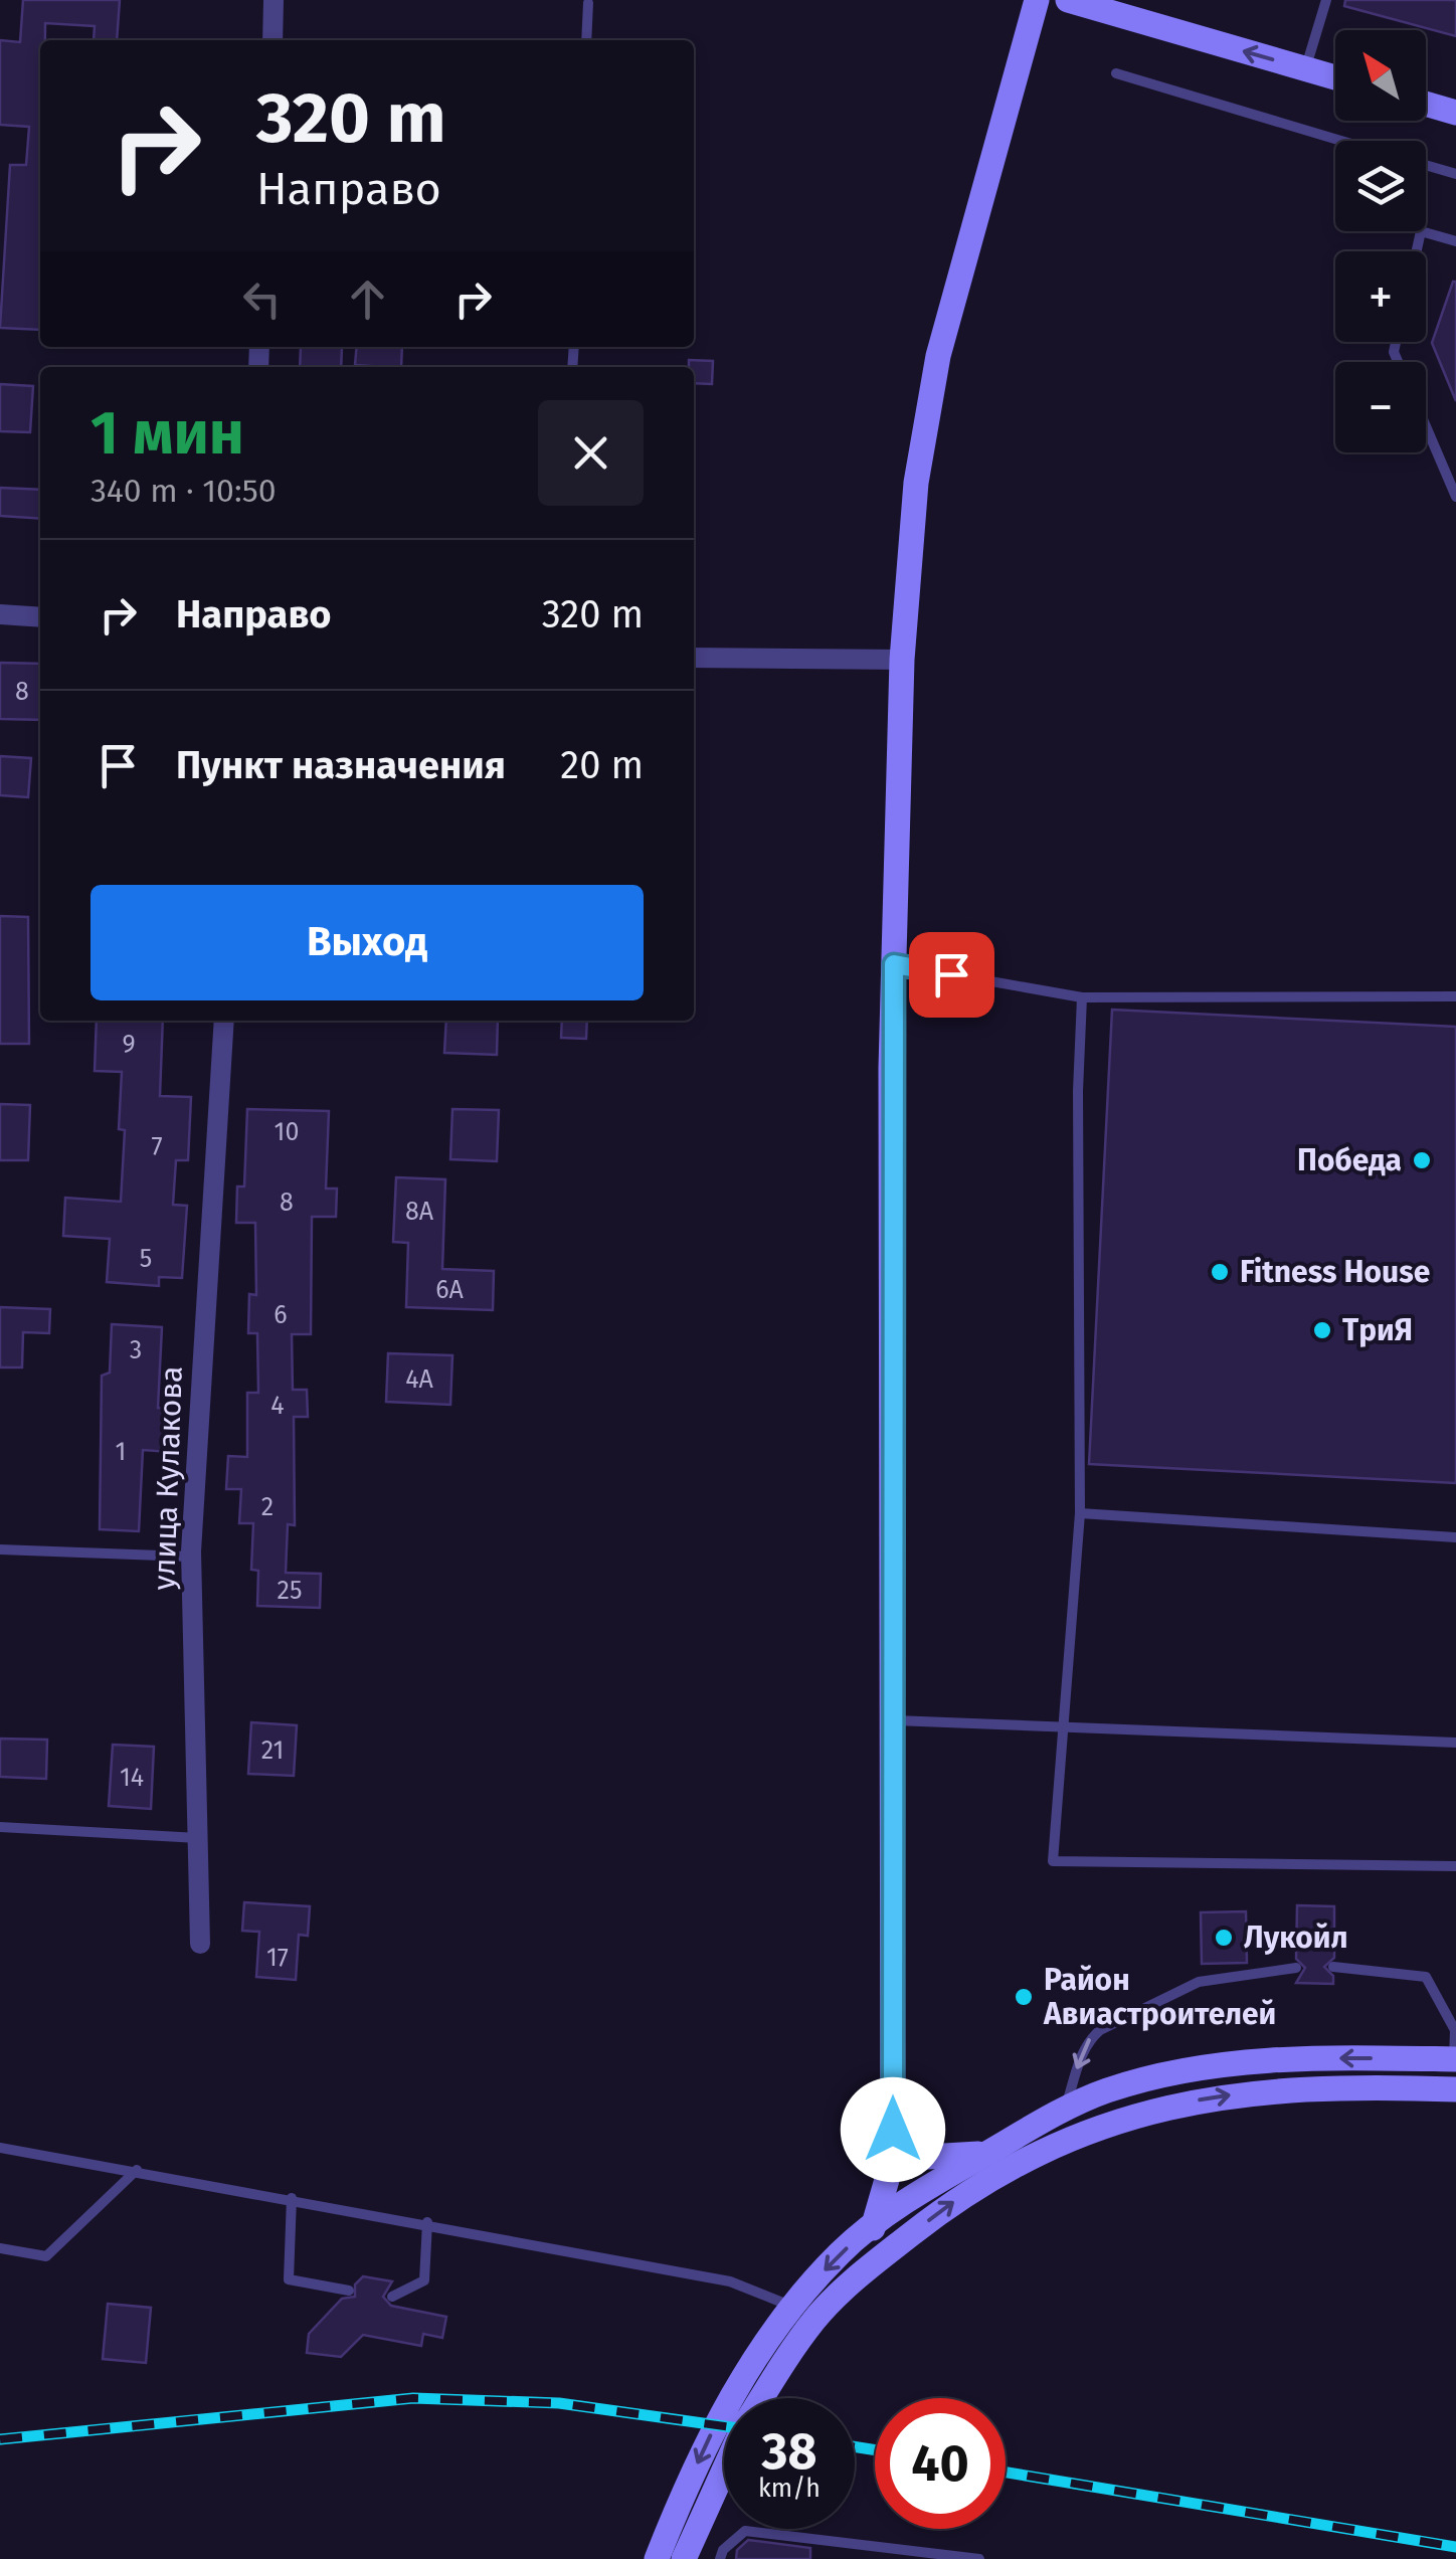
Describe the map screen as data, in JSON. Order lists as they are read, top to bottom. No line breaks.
{"streets":{"street":["улица Кулакова"]},"places":["Победа","Fitness House","ТриЯ","Лукойл","Район Авиастроителей"],"house_numbers":["8","9","10","7","8","8А","5","6А","6","3","4А","4","1","2","25","21","14","17"],"north":"top left","page":{"map_buttons":["+","−"],"turn":["320 m","Направо"],"heading":["1 мин","340 m · 10:50"],"list":[{"name":"Направо","value":"320 m"},{"name":"Пункт назначения","value":"20 m"}],"buttons":"Выход","speed":"38 km/h","limit":"40"}}
